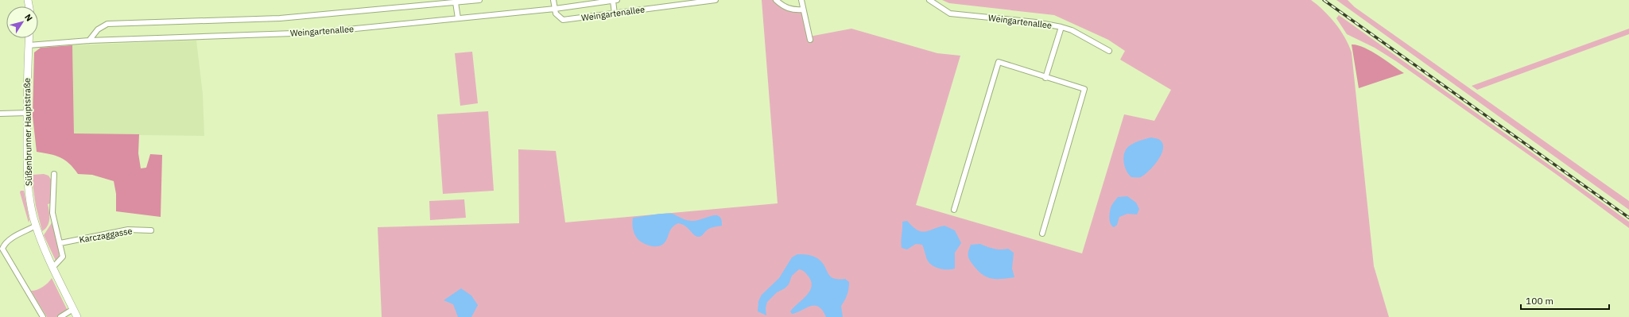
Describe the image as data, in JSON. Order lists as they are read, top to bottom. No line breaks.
{"streets":{"main road":["Süßenbrunner Hauptstraße"],"street":["Weingartenallee","Karczaggasse"]},"crossings":[["Weingartenallee","Süßenbrunner Hauptstraße"]],"scale_bar":"100 m","north":"top right"}
